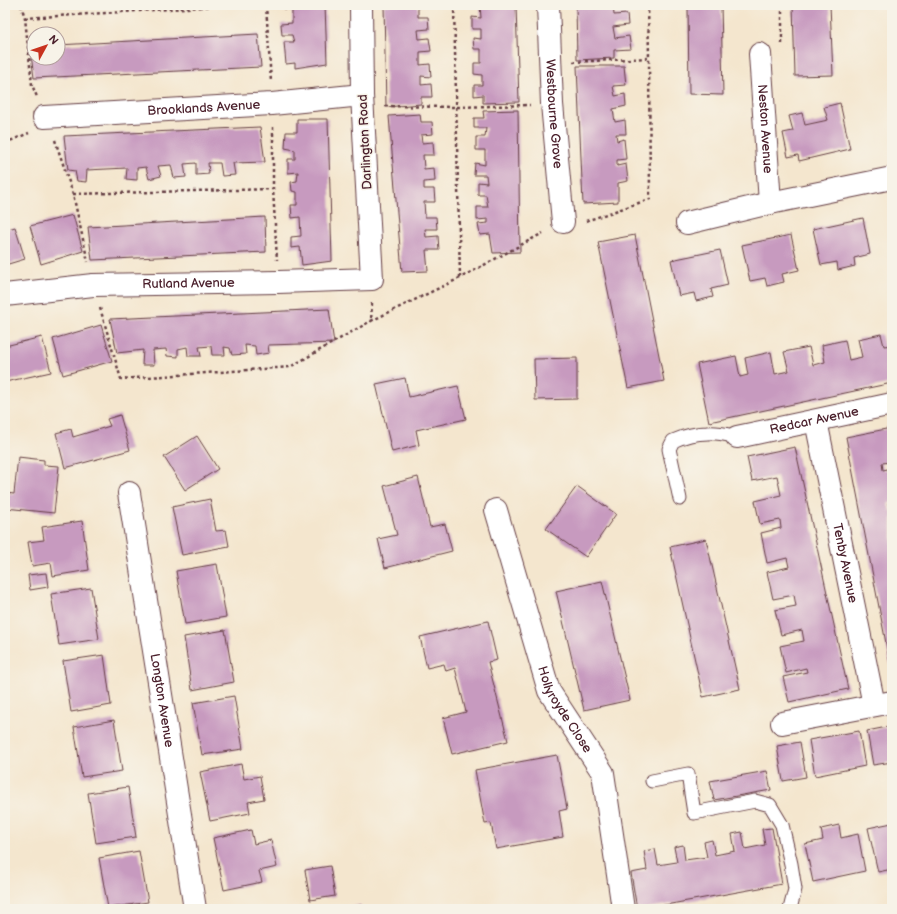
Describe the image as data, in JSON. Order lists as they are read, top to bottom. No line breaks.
{"streets":{"street":["Brooklands Avenue","Westbourne Grove","Neston Avenue","Darlington Road","Rutland Avenue","Redcar Avenue","Tenby Avenue","Longton Avenue","Hollyroyde Close"]},"crossings":[["Brooklands Avenue","Darlington Road"],["Darlington Road","Rutland Avenue"],["Redcar Avenue","Tenby Avenue"]],"north":"top right"}
